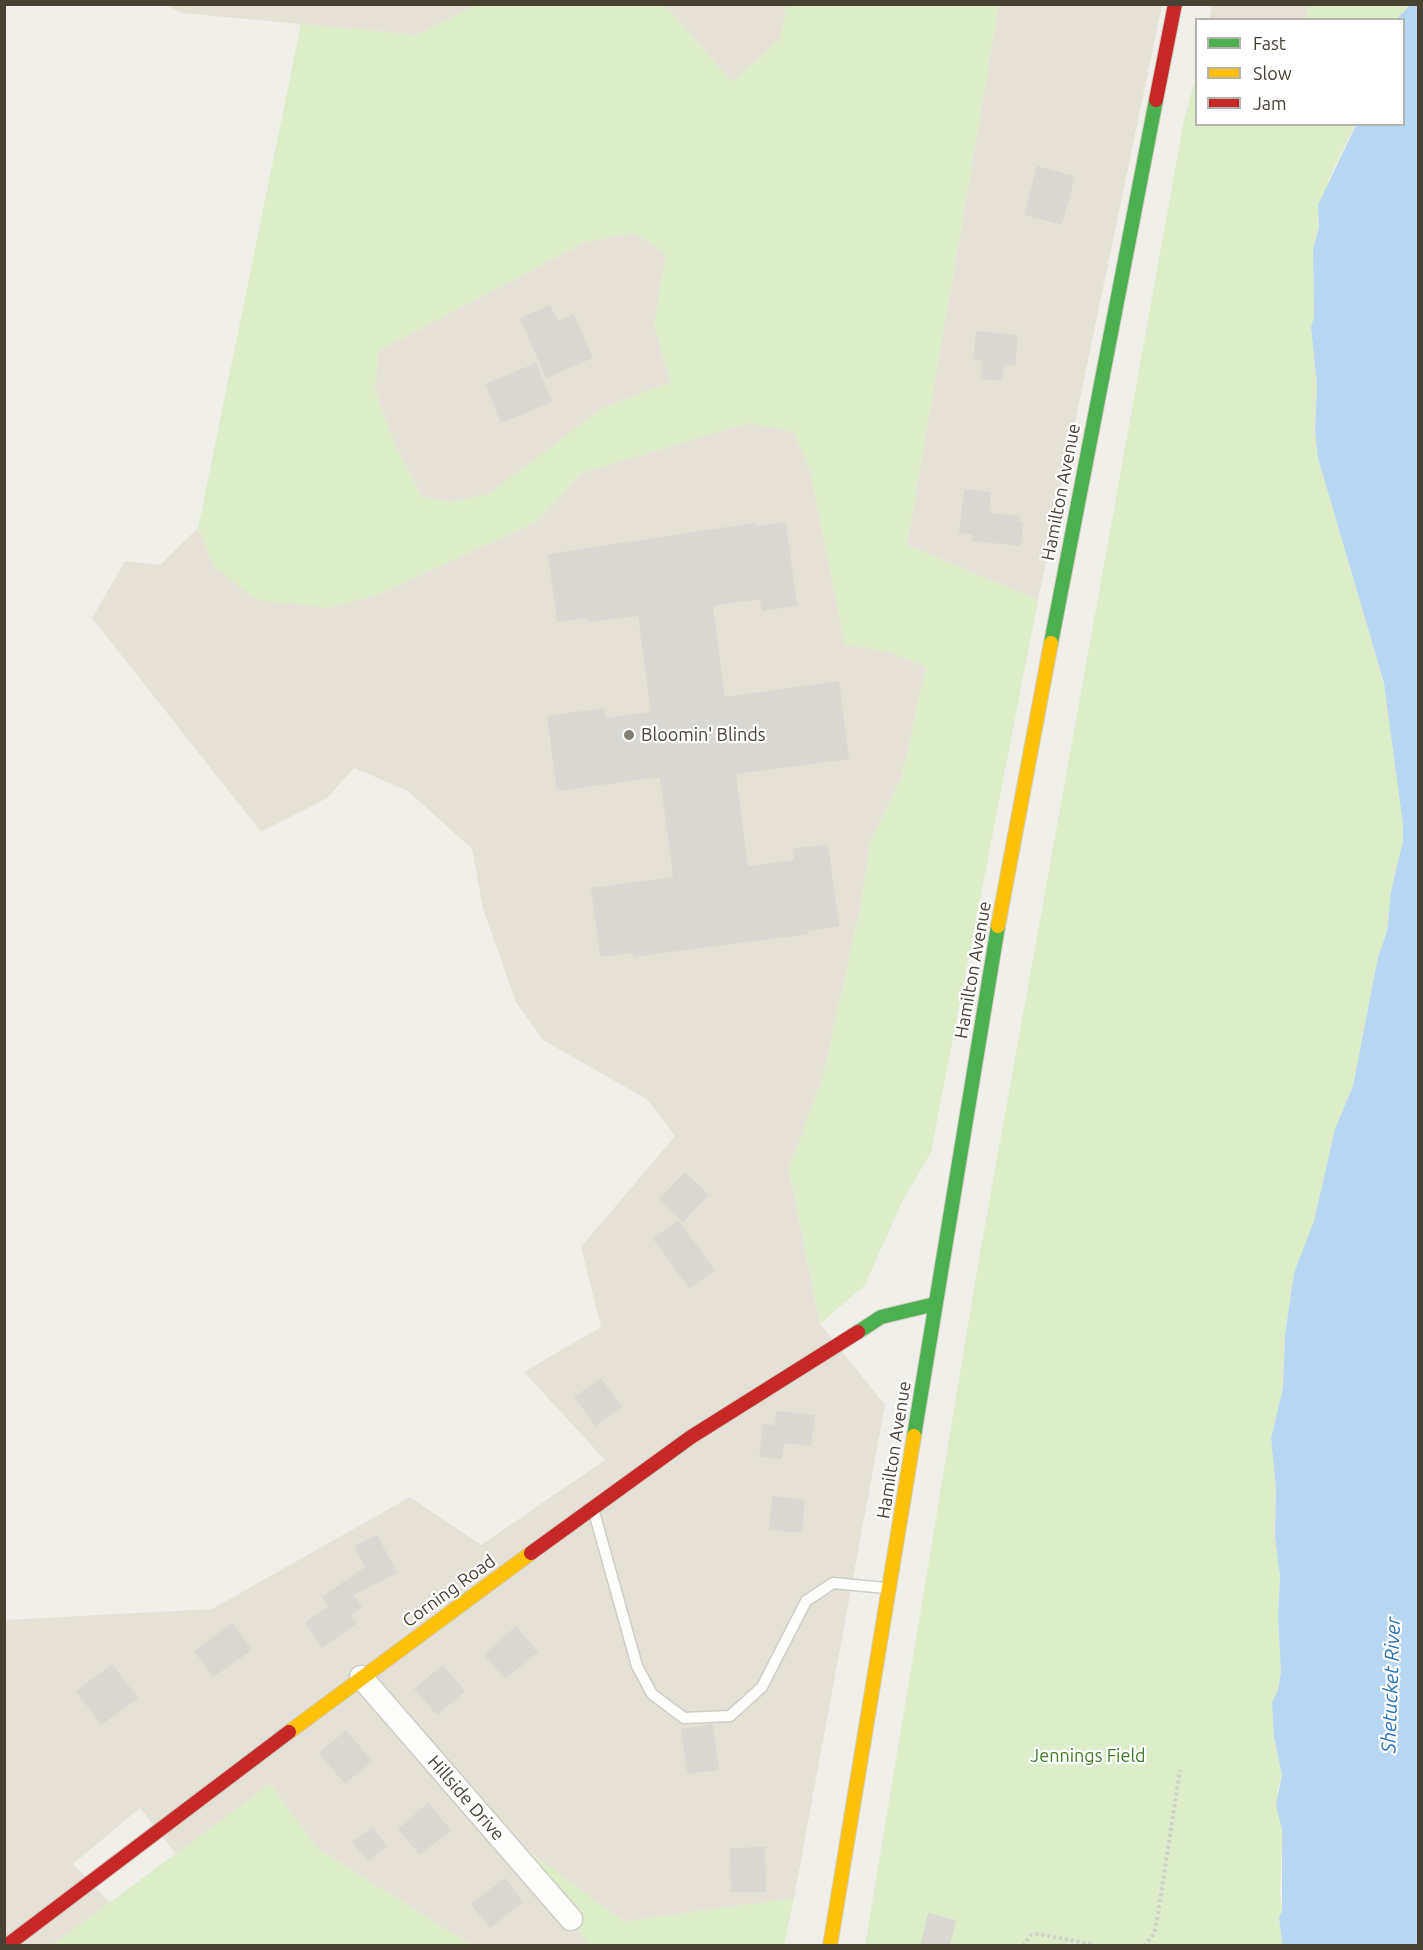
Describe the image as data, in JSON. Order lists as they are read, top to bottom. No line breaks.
{"streets":{"main road":["Hamilton Avenue","Corning Road"],"street":["Hillside Drive"]},"crossings":[["Hamilton Avenue","Corning Road"],["Corning Road","Hillside Drive"]],"water":["Shetucket River"],"parks":["Jennings Field"],"places":["Bloomin' Blinds"],"legend":["Fast","Slow","Jam"]}
